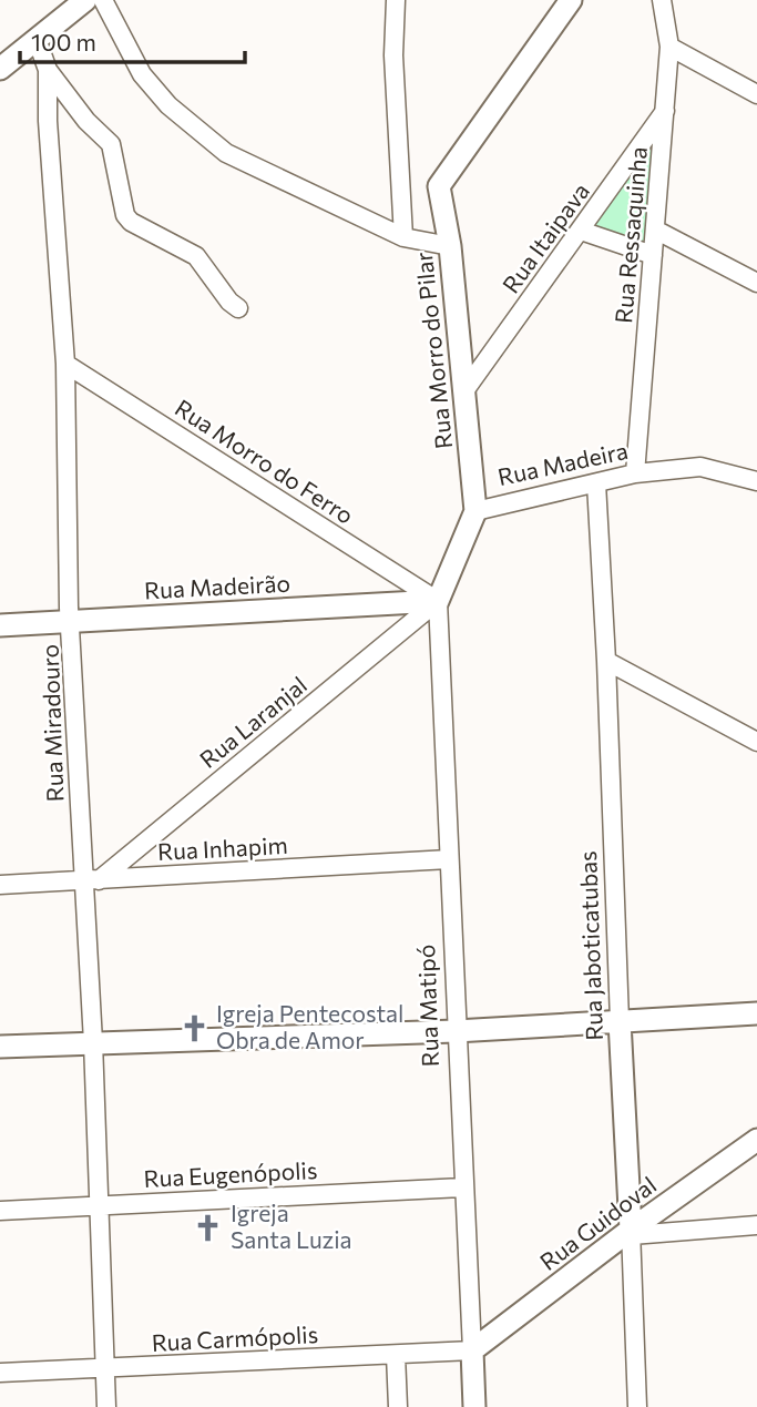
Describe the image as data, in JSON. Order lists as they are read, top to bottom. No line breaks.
{"streets":{"street":["Rua Ressaquinha","Rua Itaipava","Rua Morro do Pilar","Rua Morro do Ferro","Rua Madeira","Rua Madeirão","Rua Miradouro","Rua Laranjal","Rua Inhapim","Rua Jaboticatubas","Rua Matipó","Rua Eugenópolis","Rua Guidoval","Rua Carmópolis"]},"crossings":[["Rua Ressaquinha","Rua Itaipava"],["Rua Ressaquinha","Rua Madeira"],["Rua Itaipava","Rua Morro do Pilar"],["Rua Morro do Pilar","Rua Madeira"],["Rua Morro do Ferro","Rua Madeira"],["Rua Morro do Ferro","Rua Madeirão"],["Rua Morro do Ferro","Rua Miradouro"],["Rua Morro do Ferro","Rua Laranjal"],["Rua Morro do Ferro","Rua Matipó"],["Rua Madeira","Rua Madeirão"],["Rua Madeira","Rua Laranjal"],["Rua Madeira","Rua Jaboticatubas"],["Rua Madeira","Rua Matipó"],["Rua Madeirão","Rua Miradouro"],["Rua Madeirão","Rua Laranjal"],["Rua Madeirão","Rua Matipó"],["Rua Miradouro","Rua Laranjal"],["Rua Miradouro","Rua Inhapim"],["Rua Miradouro","Rua Eugenópolis"],["Rua Miradouro","Rua Carmópolis"],["Rua Laranjal","Rua Inhapim"],["Rua Laranjal","Rua Matipó"],["Rua Inhapim","Rua Matipó"],["Rua Jaboticatubas","Rua Guidoval"],["Rua Matipó","Rua Eugenópolis"],["Rua Matipó","Rua Guidoval"],["Rua Matipó","Rua Carmópolis"],["Rua Guidoval","Rua Carmópolis"]],"places":{"church":["Igreja Pentecostal Obra de Amor","Igreja Santa Luzia"]},"scale_bar":"100 m"}
